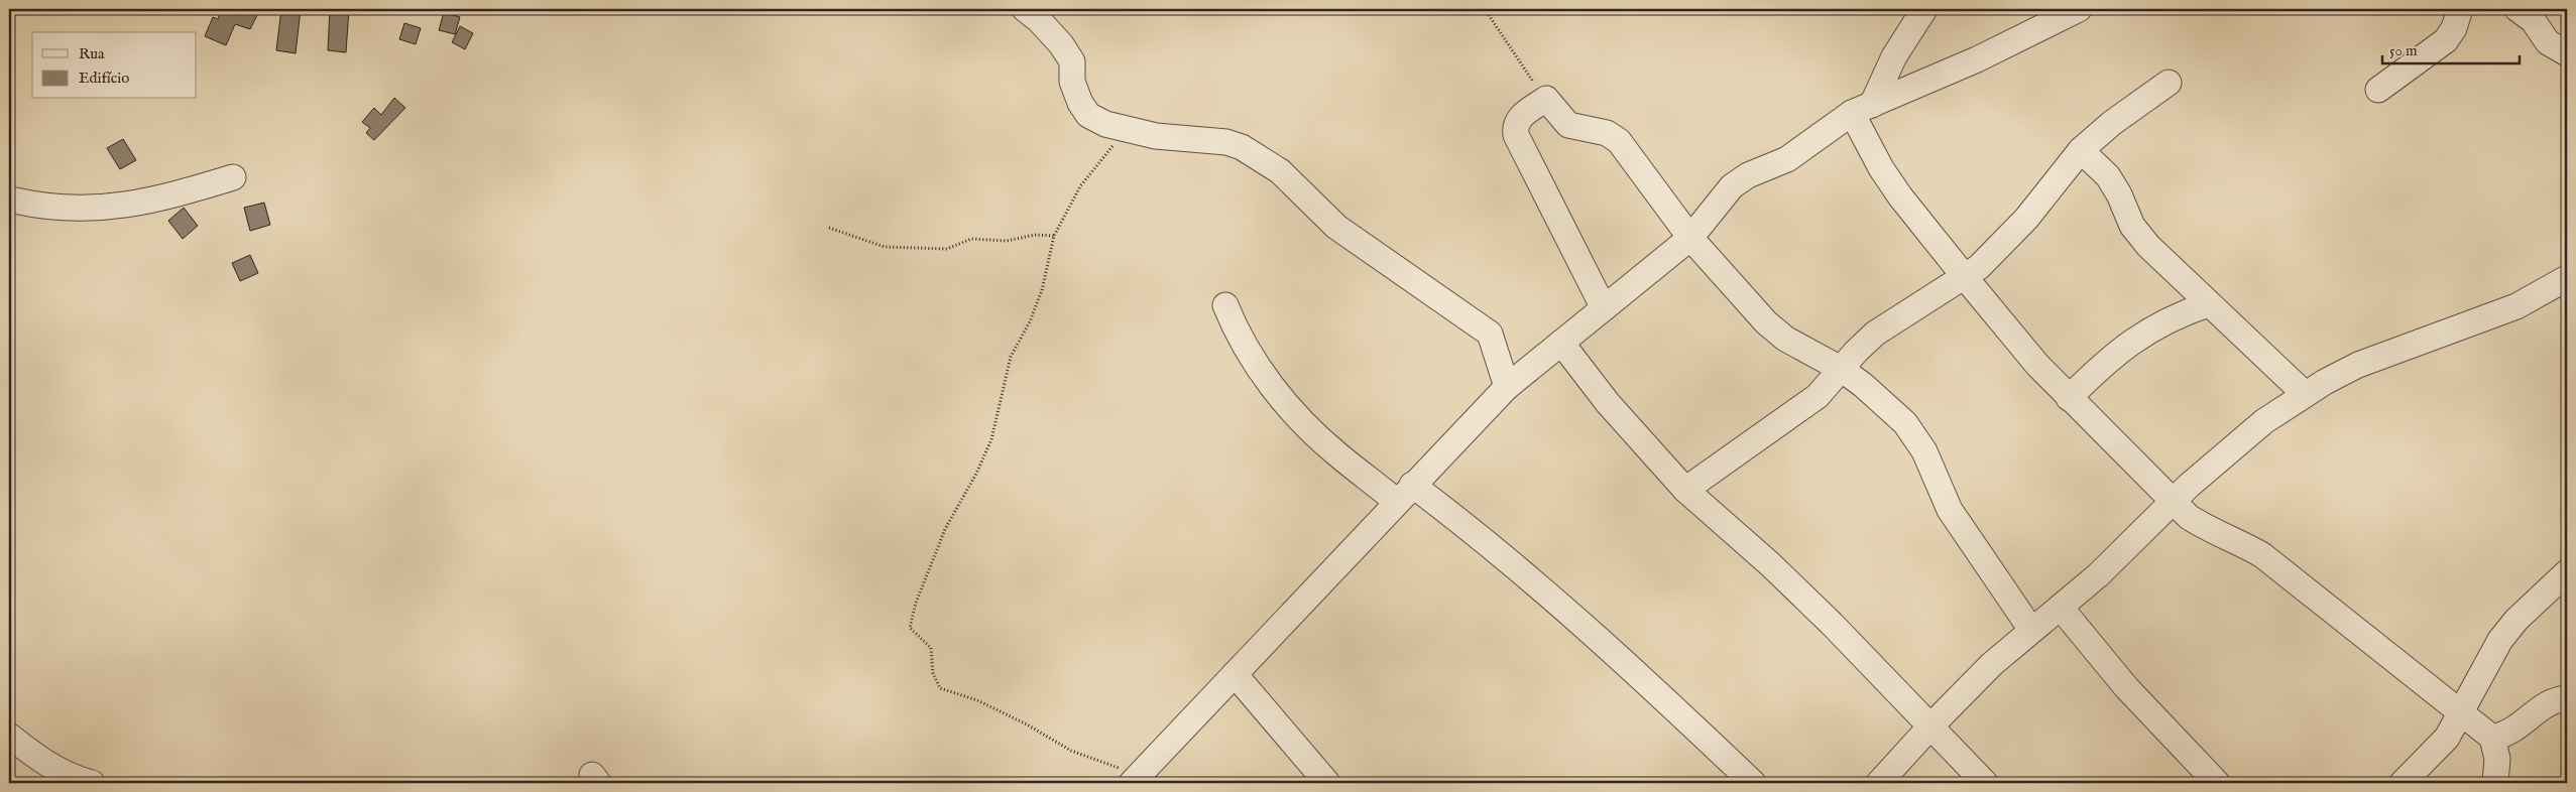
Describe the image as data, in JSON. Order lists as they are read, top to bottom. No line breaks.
{"legend":["Rua","Edifício"],"scale_bar":"50 m"}
